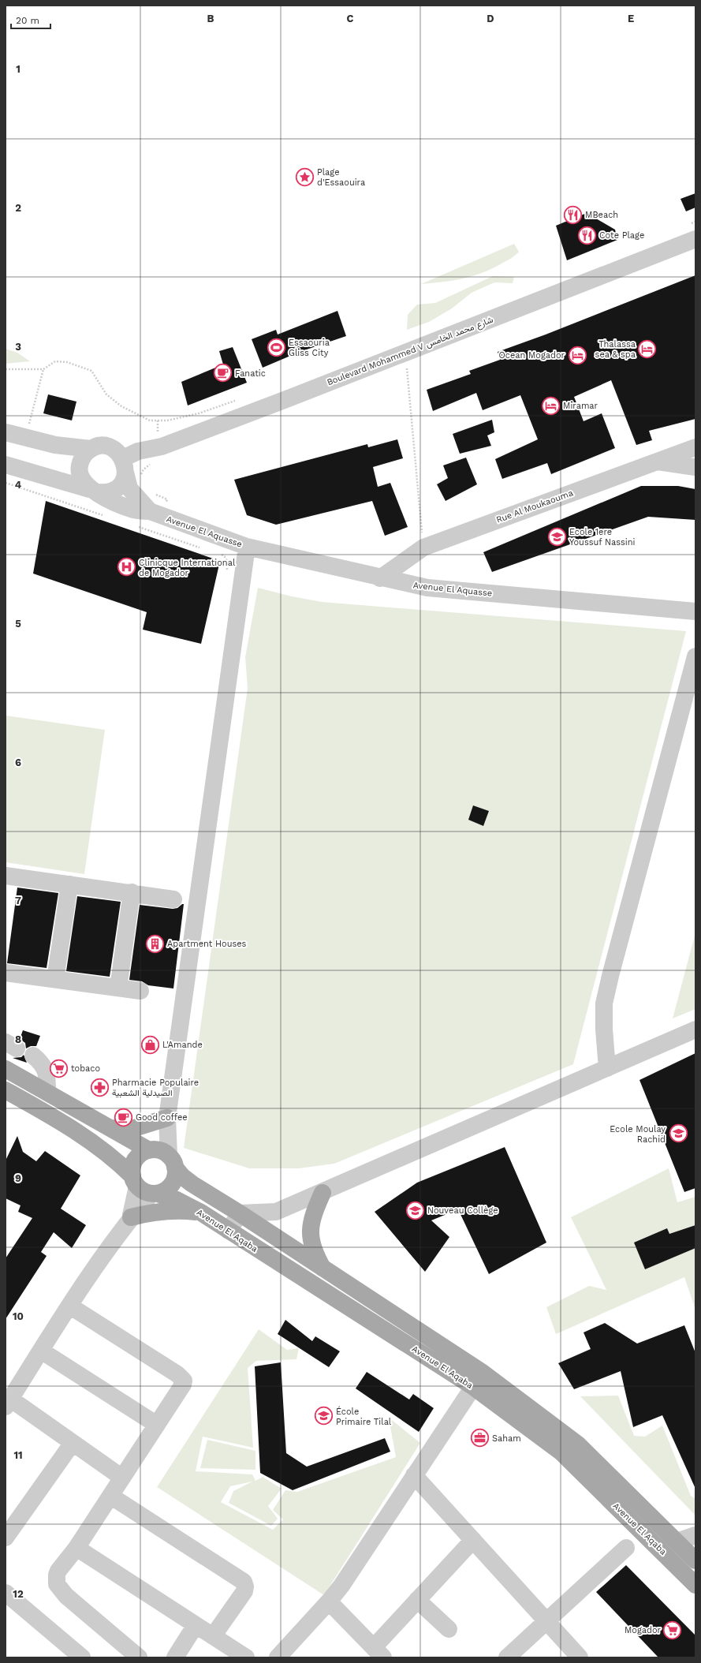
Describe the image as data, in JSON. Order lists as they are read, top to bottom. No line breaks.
{"streets":{"main road":["Avenue El Aqaba"],"street":["Boulevard Mohammed V شارع محمد الخامس","Rue Al Moukaouma","Avenue El Aquasse"]},"crossings":[["Rue Al Moukaouma","Avenue El Aquasse"]],"places":{"place":["Plage d'Essaouira"],"restaurant":["MBeach","Cote Plage"],"sports":["Essaouria Gliss City"],"hotel":["Thalassa sea & spa","Ocean Mogador","Miramar"],"cafe":["Fanatic","Good coffee"],"school or university":["Ecole 1ere Youssuf Nassini","Ecole Moulay Rachid","Nouveau Collège","École Primaire Tilal"],"hospital":["Clinicque International de Mogador"],"building":["Apartment Houses"],"shop":["L'Amande"],"supermarket":["tobaco","Mogador"],"pharmacy":["Pharmacie Populaire الصيدلية الشعبية"],"office":["Saham"]},"scale_bar":"20 m","grid":{"columns":["B","C","D","E"],"rows":["1","2","3","4","5","6","7","8","9","10","11","12"]}}
